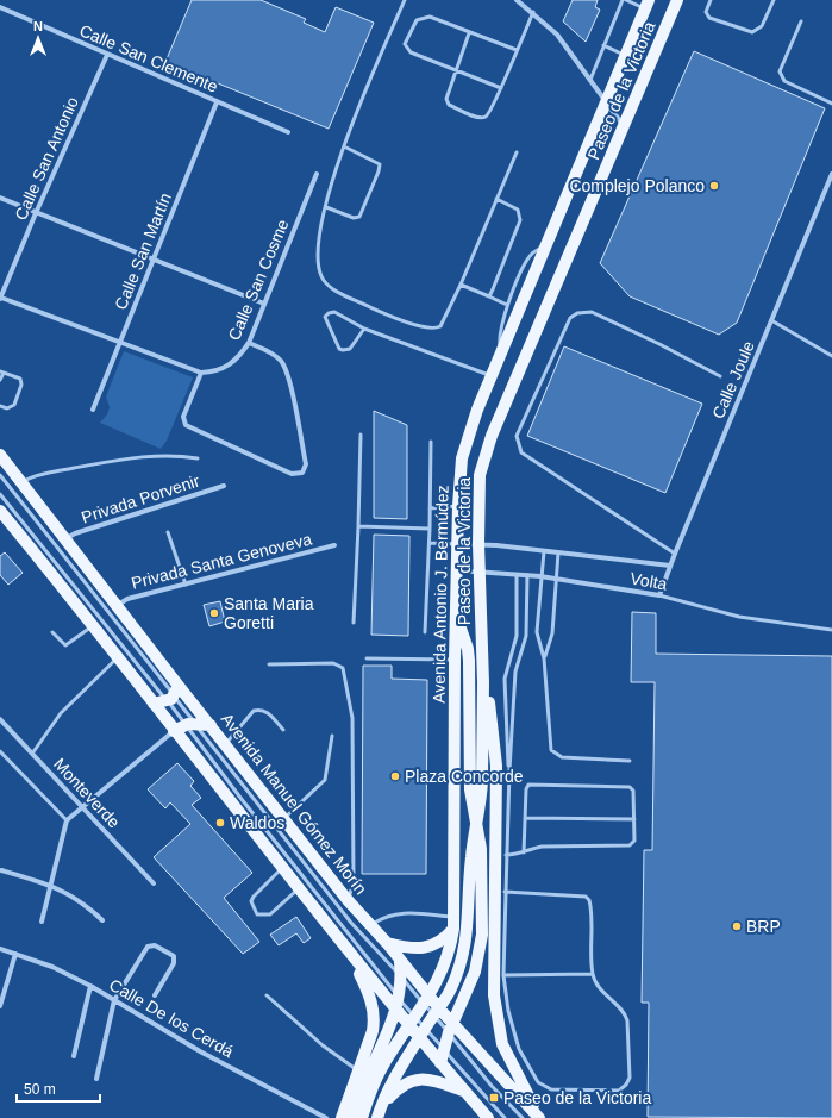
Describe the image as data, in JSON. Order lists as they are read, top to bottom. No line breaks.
{"streets":{"main road":["Paseo de la Victoria","Avenida Antonio J. Bermúdez","Avenida Manuel Gómez Morín"],"street":["Calle San Clemente","Calle San Antonio","Calle San Martín","Calle San Cosme","Calle Joule","Privada Porvenir","Privada Santa Genoveva","Volta","Monteverde","Calle De los Cerdá"]},"crossings":[["Calle San Clemente","Calle San Antonio"],["Calle San Clemente","Calle San Martín"],["Paseo de la Victoria","Volta"],["Paseo de la Victoria","Avenida Manuel Gómez Morín"],["Calle Joule","Volta"],["Privada Porvenir","Avenida Manuel Gómez Morín"],["Privada Santa Genoveva","Avenida Manuel Gómez Morín"],["Volta","Avenida Antonio J. Bermúdez"],["Avenida Antonio J. Bermúdez","Avenida Manuel Gómez Morín"]],"places":{"other":["Complejo Polanco","Santa Maria Goretti","Plaza Concorde","Waldos","BRP"],"transit":["Paseo de la Victoria"]},"scale_bar":"50 m","north":"top"}
